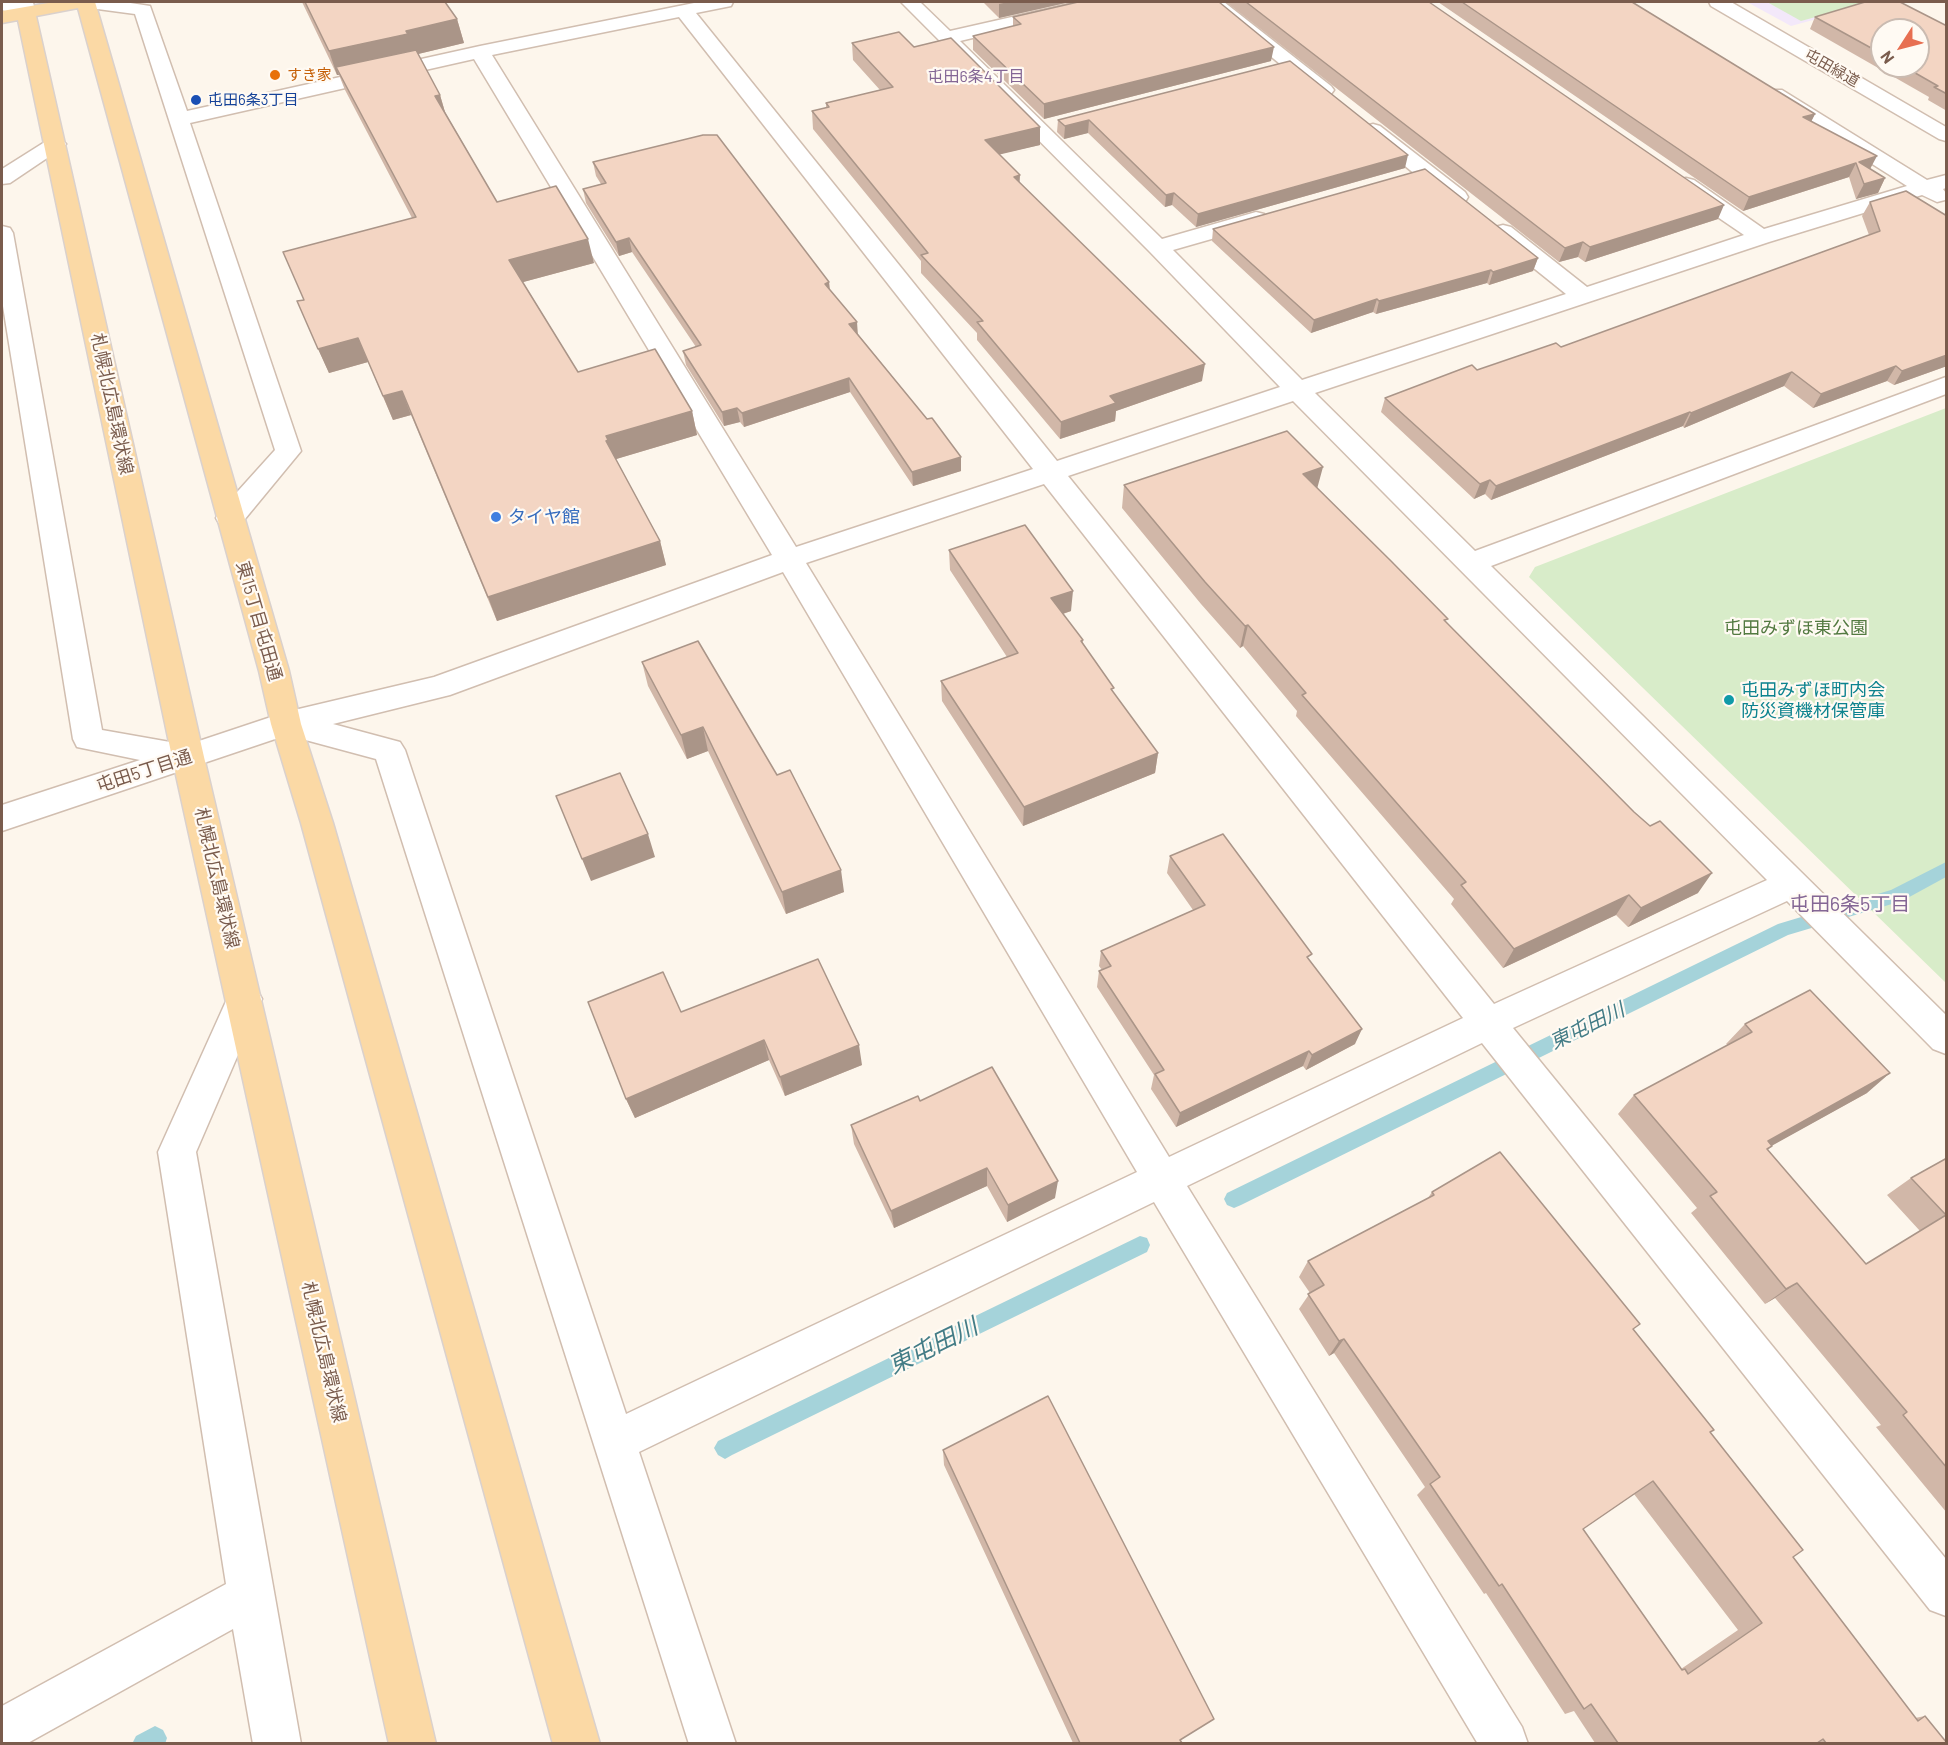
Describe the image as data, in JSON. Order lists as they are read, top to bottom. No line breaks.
{"streets":{"main road":["札幌北広島環状線","東15丁目屯田通"],"street":["屯田緑道","屯田5丁目通"]},"crossings":[["札幌北広島環状線","屯田5丁目通"],["東15丁目屯田通","屯田5丁目通"]],"districts":["屯田6条4丁目","屯田6条5丁目"],"water":["東屯田川"],"parks":["屯田みずほ東公園"],"places":["すき家","屯田6条3丁目","タイヤ館","屯田みずほ町内会 防災資機材保管庫"],"north":"bottom left"}
